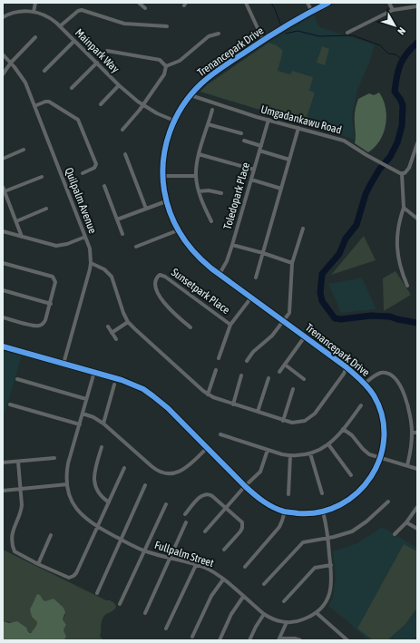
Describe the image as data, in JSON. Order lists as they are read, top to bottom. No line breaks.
{"streets":{"street":["Mainpark Way","Trenancepark Drive","Umgadankawu Road","Toledopark Place","Quilpalm Avenue","Sunsetpark Place","Fullpalm Street"]},"crossings":[["Mainpark Way","Trenancepark Drive"],["Trenancepark Drive","Umgadankawu Road"],["Trenancepark Drive","Toledopark Place"],["Trenancepark Drive","Quilpalm Avenue"],["Trenancepark Drive","Fullpalm Street"],["Umgadankawu Road","Toledopark Place"]],"north":"bottom right"}
